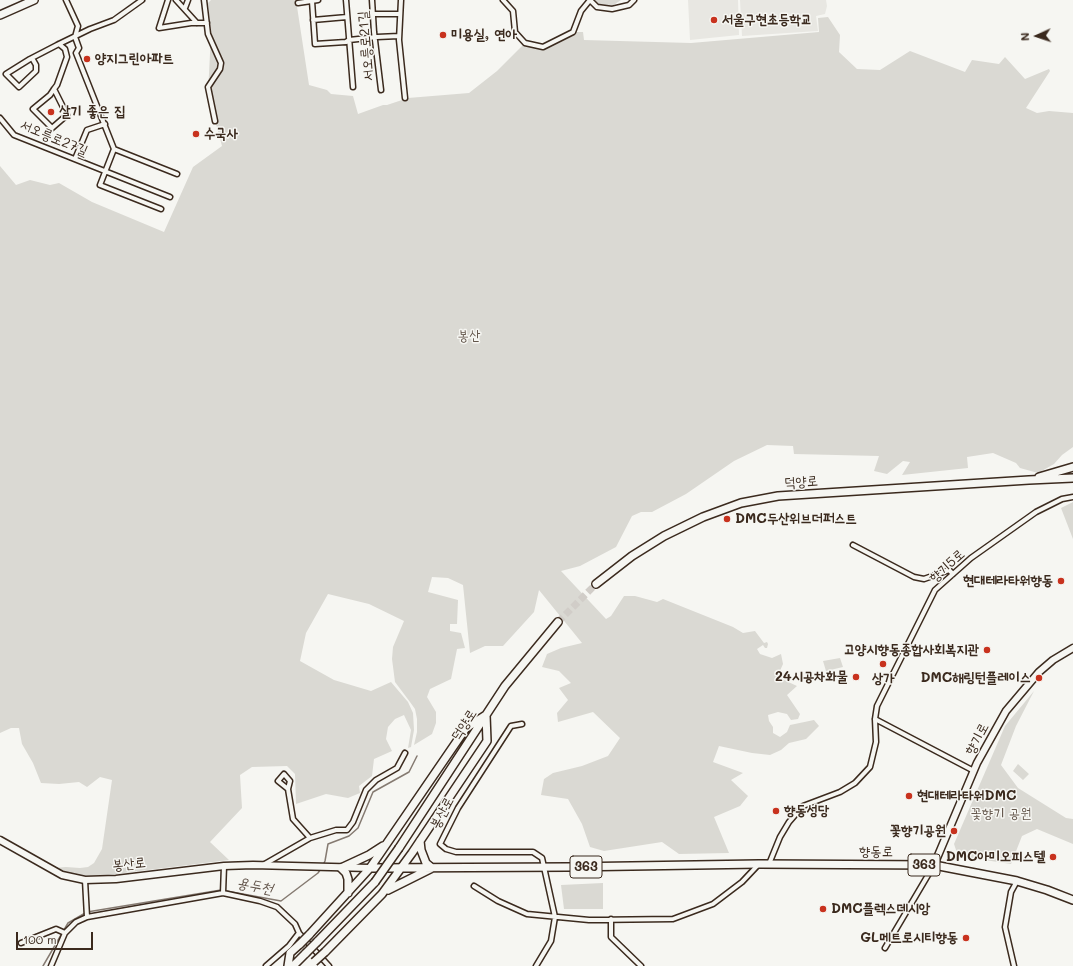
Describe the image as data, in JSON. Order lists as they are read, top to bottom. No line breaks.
{"streets":{"main road":["덕양로","향기로","봉산로","향동로","363"],"street":["서오릉로21길","서오릉로27길","향기5로"]},"crossings":[["향기5로","향동로"],["향기5로","363"],["향기로","향동로"],["봉산로","363"],["향동로","363"]],"water":["용두천"],"parks":["봉산","꽃향기 공원"],"places":["서울구현초등학교","미용실, 연아","양지그린아파트","살기 좋은 집","수국사","DMC두산위브더퍼스트","현대테라타워향동","고양시향동종합사회복지관","상가","24시공차화물","DMC해링턴플레이스","현대테라타워DMC","향동성당","꽃향기공원","DMC아미오피스텔","DMC플렉스데시앙","GL메트로시티향동"],"scale_bar":"100 m","north":"left"}
